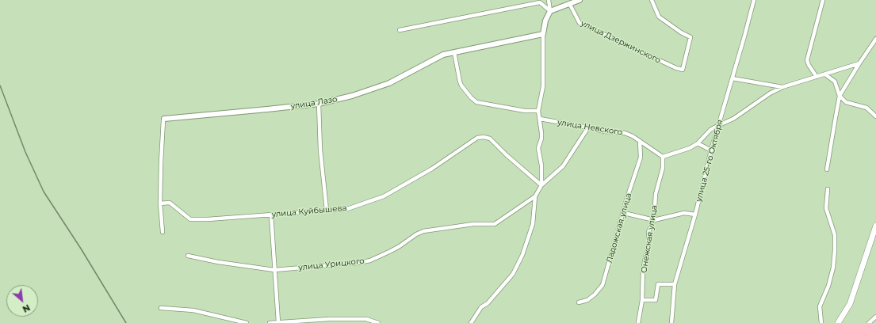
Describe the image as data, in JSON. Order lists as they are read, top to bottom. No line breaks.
{"streets":{"street":["улица Дзержинского","улица Лазо","улица Невского","улица 25-го Октября","улица Куйбышева","Ладожская улица","Онежская улица","улица Урицкого"]},"crossings":[["улица Лазо","улица Куйбышева"],["улица Невского","Ладожская улица"],["улица Невского","Онежская улица"]],"north":"bottom right"}
